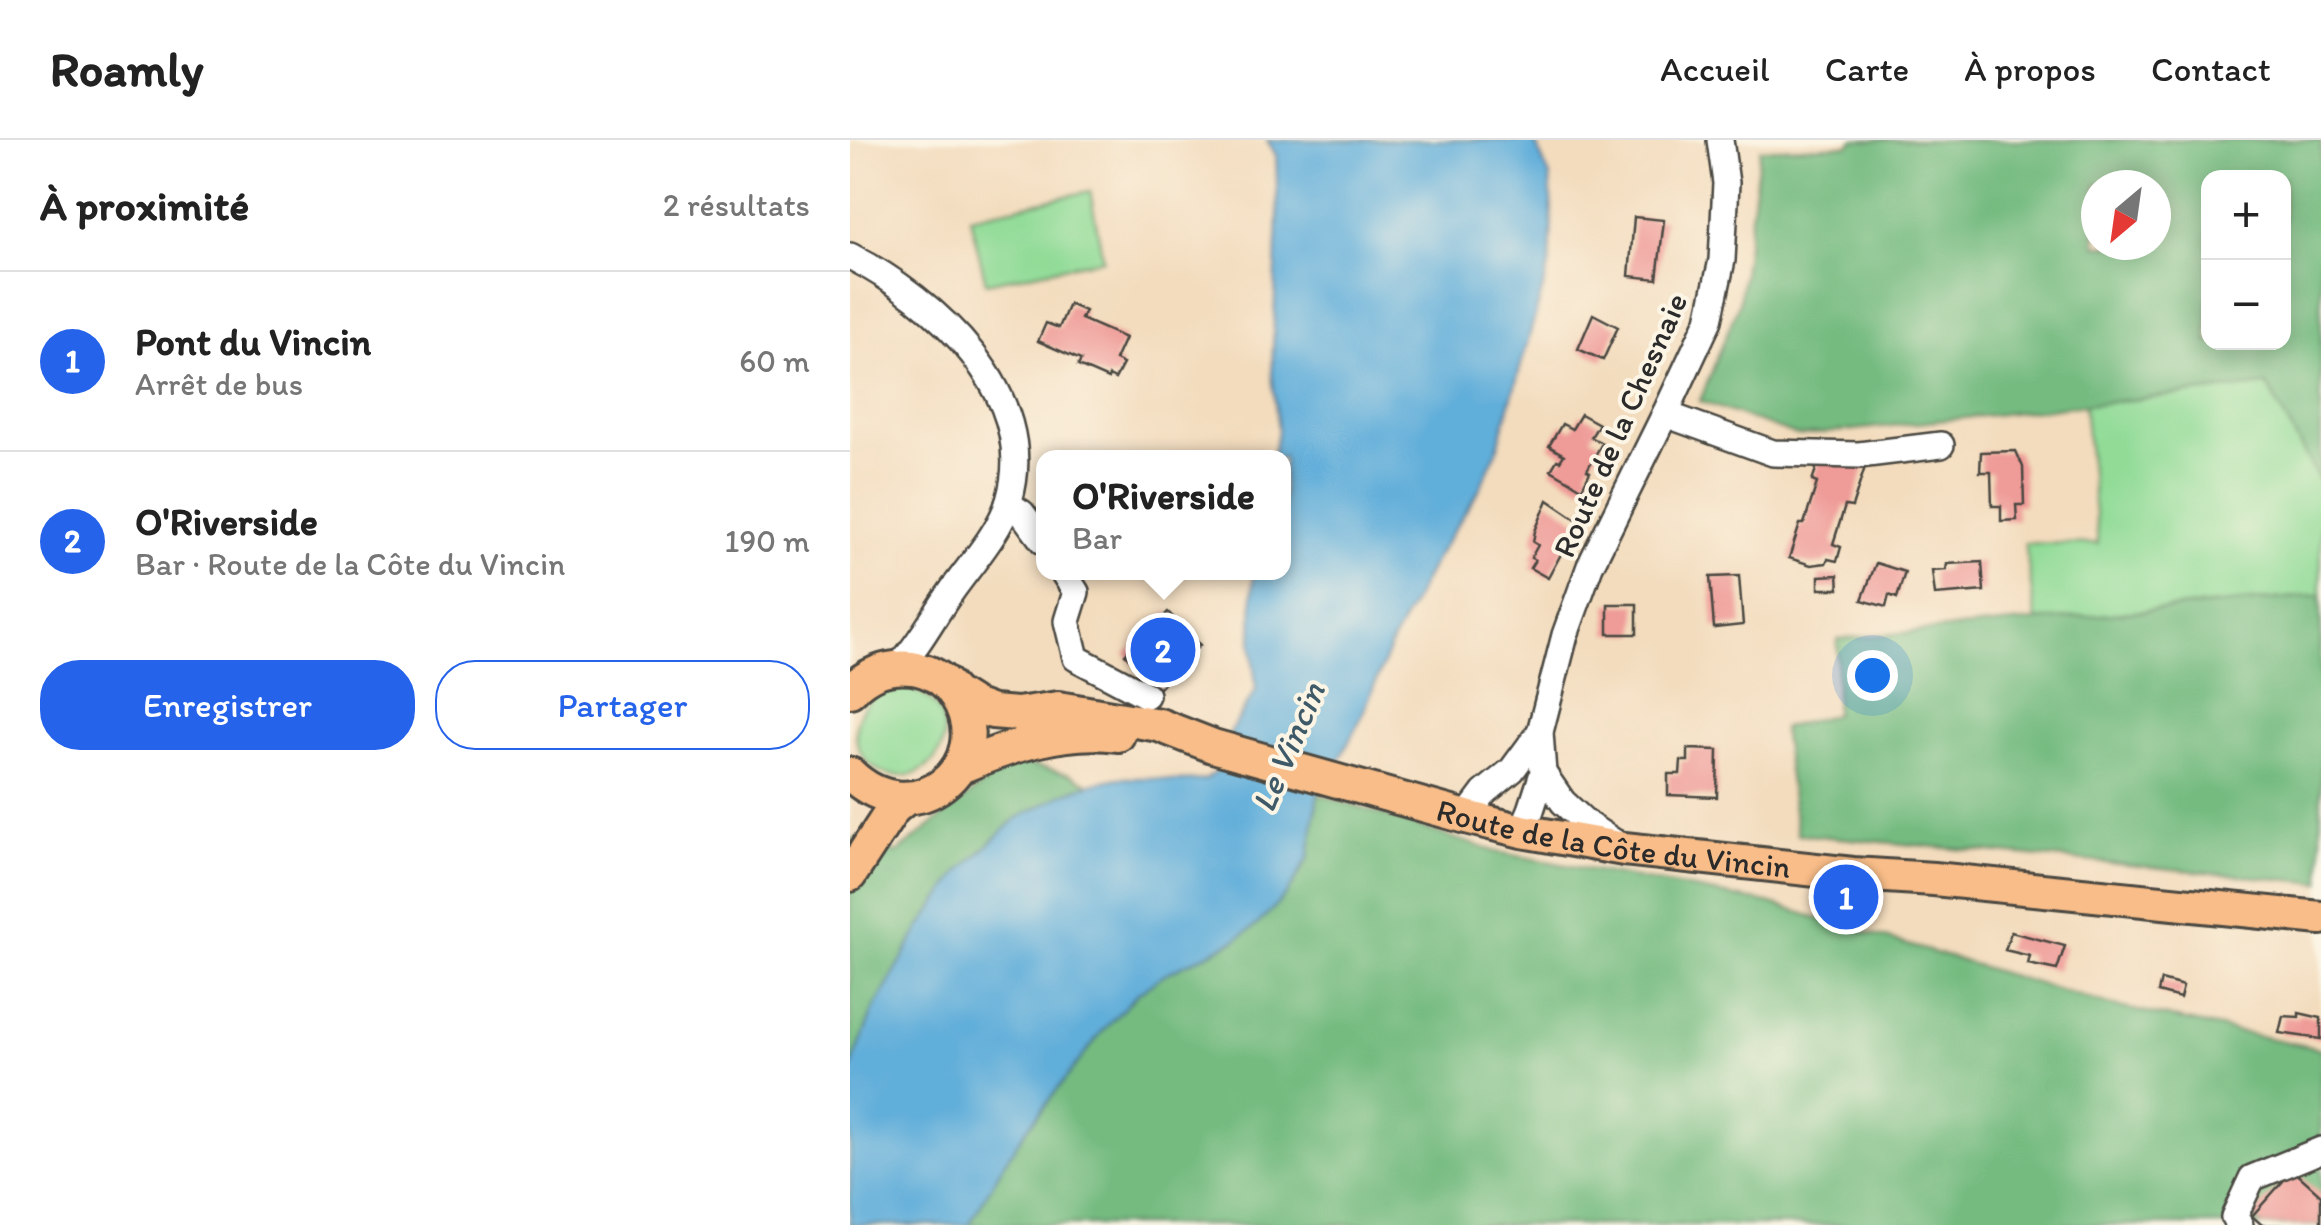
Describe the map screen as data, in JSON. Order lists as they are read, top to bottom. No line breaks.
{"streets":{"main road":["Route de la Côte du Vincin"],"street":["Route de la Chesnaie"]},"crossings":[["Route de la Chesnaie","Route de la Côte du Vincin"]],"water":["Le Vincin"],"north":"bottom left","page":{"header":"Roamly","nav":["Accueil","Carte","À propos","Contact"],"heading":["À proximité","2 résultats"],"map_buttons":["+","−"],"list":[{"mark":"1","name":"Pont du Vincin","note":"Arrêt de bus","value":"60 m"},{"mark":"2","name":"O'Riverside","note":"Bar · Route de la Côte du Vincin","value":"190 m"}],"popup":["O'Riverside","Bar"],"pins":["2","1"],"buttons":["Enregistrer","Partager"]}}
